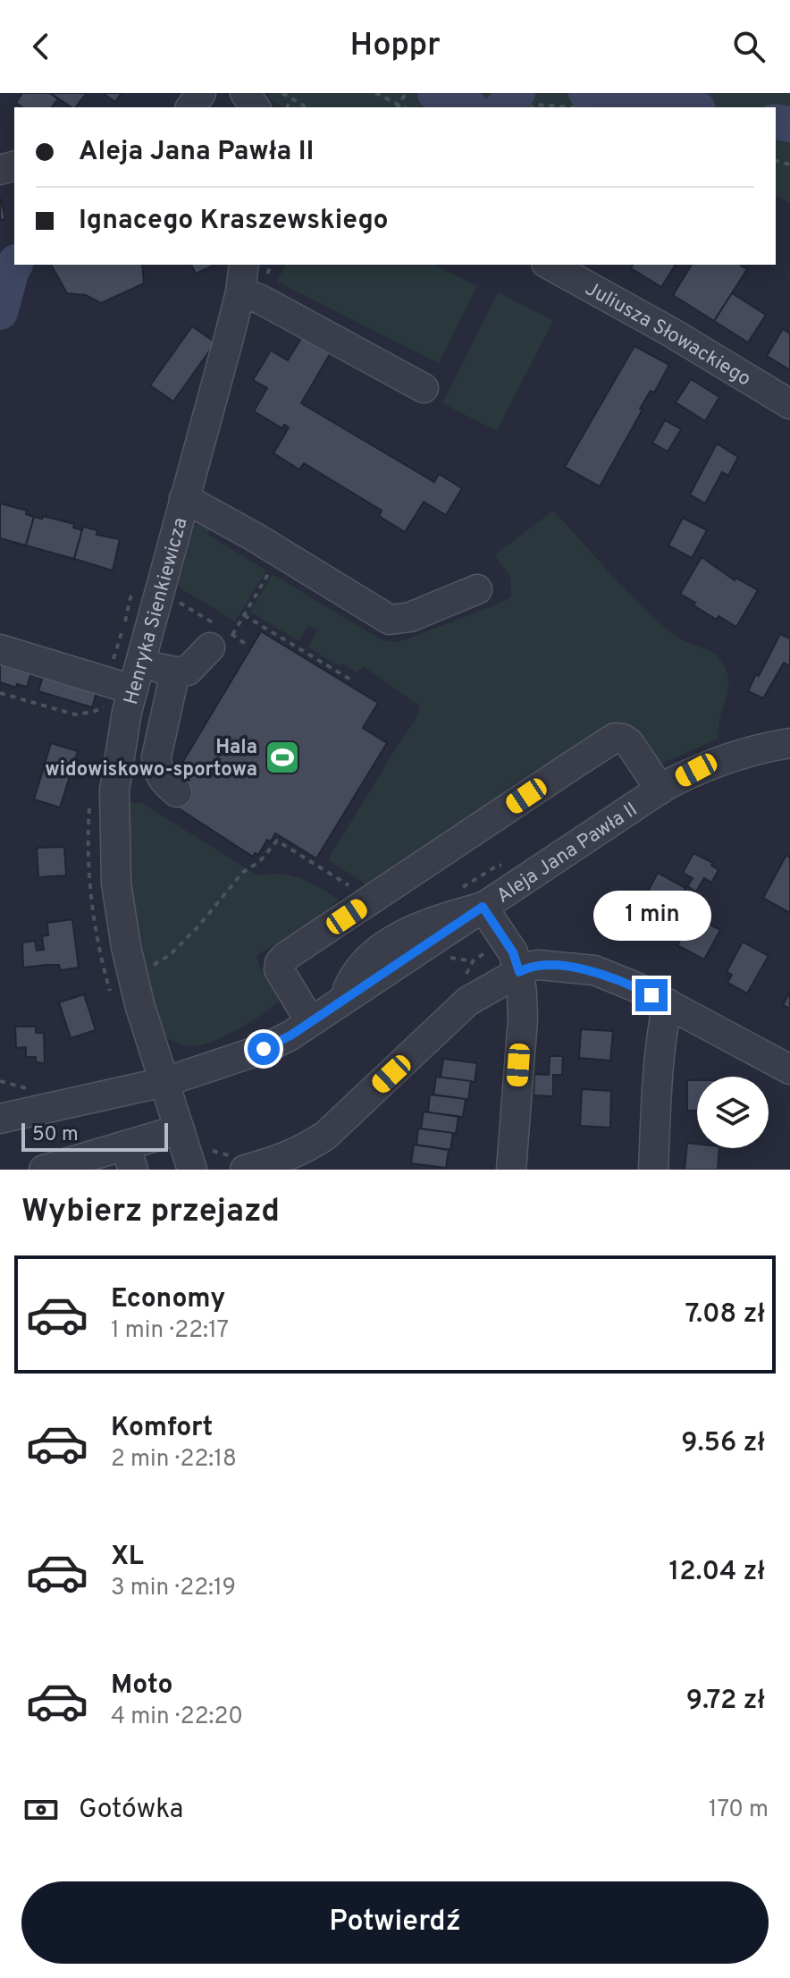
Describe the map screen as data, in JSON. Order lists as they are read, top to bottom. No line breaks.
{"streets":{"street":["Juliusza Słowackiego","Henryka Sienkiewicza","Aleja Jana Pawła II"]},"crossings":[["Henryka Sienkiewicza","Aleja Jana Pawła II"]],"places":{"sports":["Hala widowiskowo-sportowa"]},"scale_bar":"50 m","page":{"header":"Hoppr","banner":["Aleja Jana Pawła II","Ignacego Kraszewskiego"],"bubble":"1 min","scale":"50 m","heading":"Wybierz przejazd","list":[{"name":"Economy","note":"1 min · 22:17","value":"7.08 zł"},{"name":"Komfort","note":"2 min · 22:18","value":"9.56 zł"},{"name":"XL","note":"3 min · 22:19","value":"12.04 zł"},{"name":"Moto","note":"4 min · 22:20","value":"9.72 zł"}],"pay":["Gotówka","170 m"],"buttons":"Potwierdź"}}
